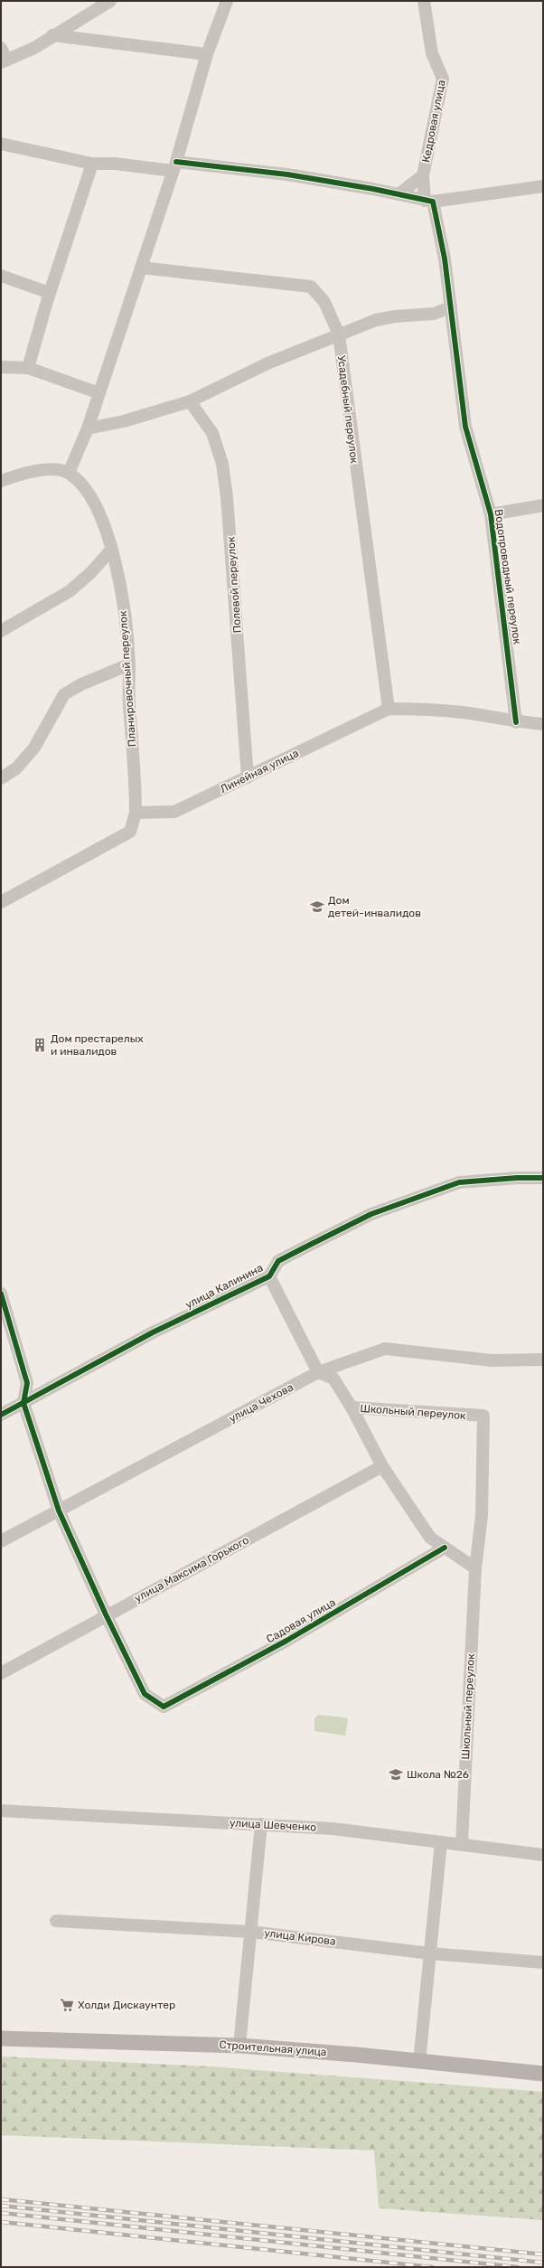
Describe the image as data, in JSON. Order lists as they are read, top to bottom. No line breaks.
{"streets":{"main road":["Строительная улица"],"street":["Кедровая улица","Усадебный переулок","Водопроводный переулок","Полевой переулок","Планировочный переулок","Линейная улица","улица Калинина","улица Чехова","Школьный переулок","улица Максима Горького","Садовая улица","улица Шевченко","улица Кирова"]},"crossings":[["Кедровая улица","Водопроводный переулок"],["Усадебный переулок","Линейная улица"],["Водопроводный переулок","Линейная улица"],["Полевой переулок","Линейная улица"],["Планировочный переулок","Линейная улица"],["Школьный переулок","улица Максима Горького"],["Школьный переулок","Садовая улица"],["Школьный переулок","улица Шевченко"],["улица Максима Горького","Садовая улица"]],"places":{"school or university":["Дом детей-инвалидов","Школа №26"],"building":["Дом престарелых и инвалидов"],"supermarket":["Холди Дискаунтер"]}}
